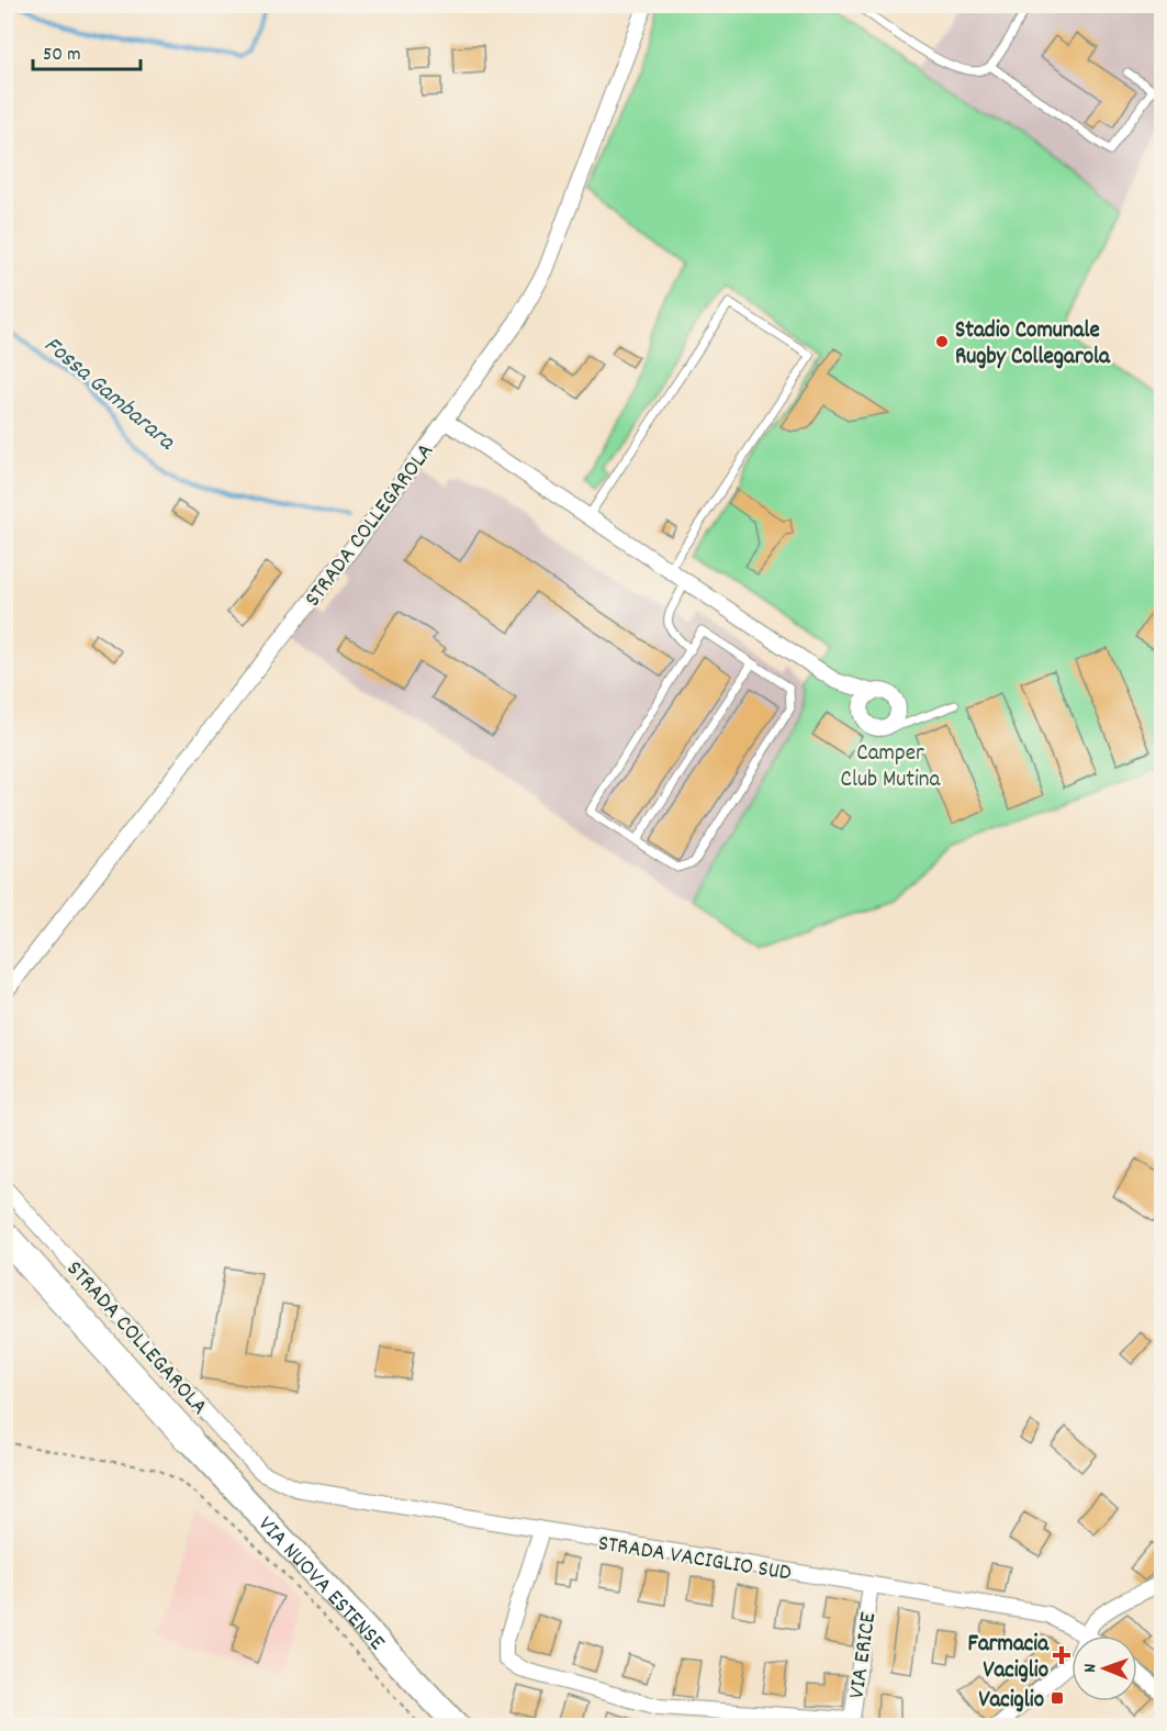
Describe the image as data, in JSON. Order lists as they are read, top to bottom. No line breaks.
{"streets":{"highway":["VIA NUOVA ESTENSE"],"street":["STRADA COLLEGAROLA","STRADA VACIGLIO SUD","VIA ERICE"]},"crossings":[["STRADA COLLEGAROLA","STRADA VACIGLIO SUD"],["STRADA VACIGLIO SUD","VIA ERICE"]],"water":["Fossa Gambarara"],"parks":["Camper Club Mutina"],"places":{"other":["Stadio Comunale Rugby Collegarola"],"health":["Farmacia Vaciglio"],"transit":["Vaciglio"]},"scale_bar":"50 m","north":"left"}
